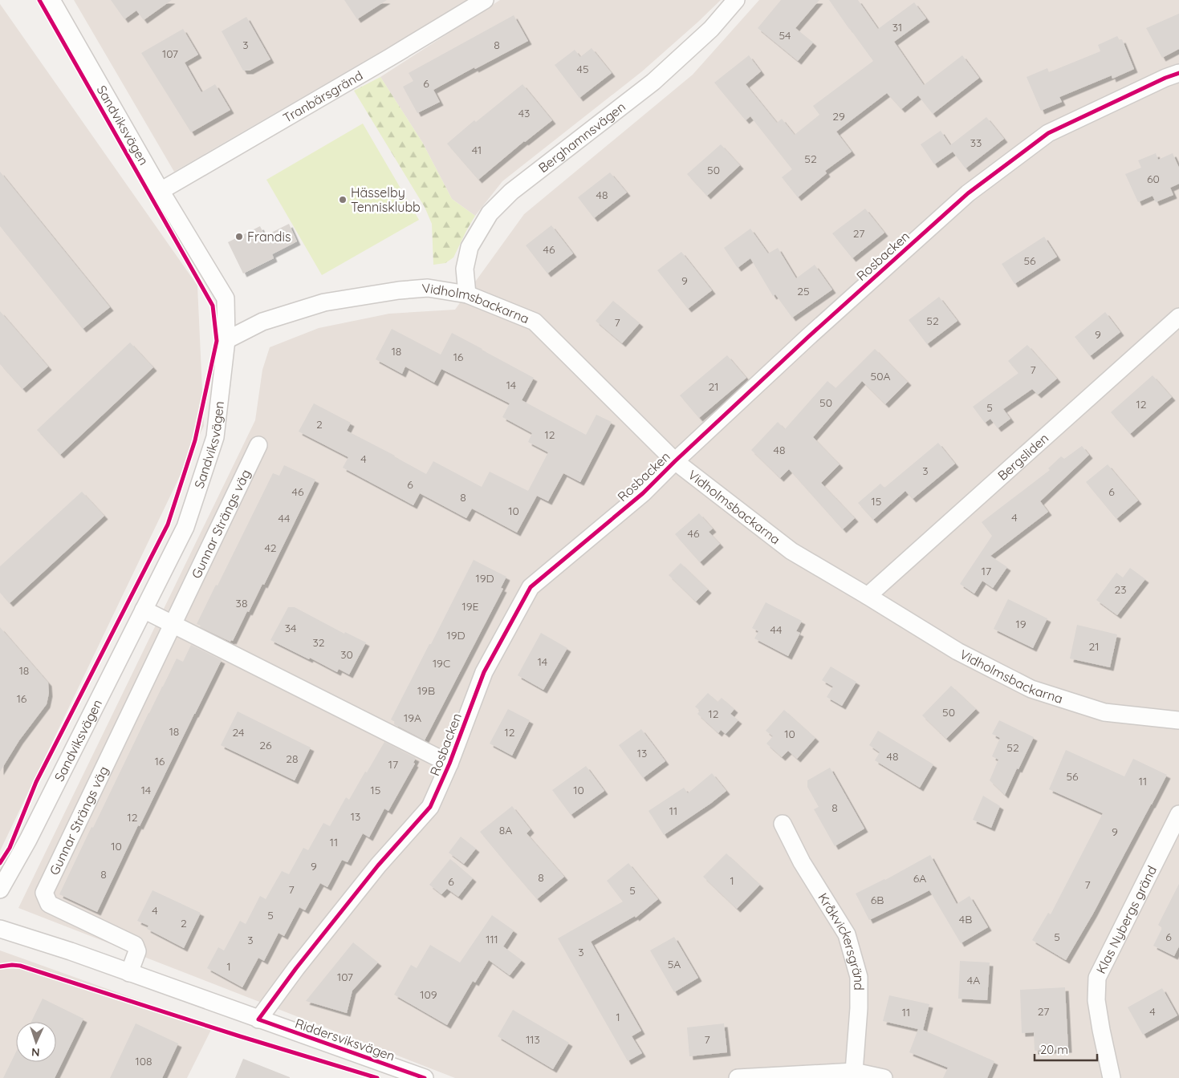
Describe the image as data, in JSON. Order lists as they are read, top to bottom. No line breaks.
{"streets":{"street":["Tranbärsgränd","Sandviksvägen","Berghamnsvägen","Rosbacken","Vidholmsbackarna","Bergsliden","Gunnar Strängs väg","Klas Nybergs gränd","Kråkvickersgränd","Riddersviksvägen"]},"crossings":[["Tranbärsgränd","Sandviksvägen"],["Sandviksvägen","Vidholmsbackarna"],["Berghamnsvägen","Vidholmsbackarna"],["Rosbacken","Vidholmsbackarna"],["Rosbacken","Riddersviksvägen"],["Vidholmsbackarna","Bergsliden"],["Gunnar Strängs väg","Riddersviksvägen"]],"places":["Hässelby Tennisklubb","Frandis"],"house_numbers":["31","54","3","8","107","45","6","43","29","33","41","52","50","60","48","27","46","56","9","25","52","7","9","18","16","7","50A","14","21","50","12","5","2","12","48","4","3","6","46","6","8","15","10","4","44","46","42","17","19D","23","38","19E","19","34","44","19D","32","21","30","14","19C","18","19B","16","50","12","19A","18","24","12","10","26","52","13","48","28","16","17","56","11","14","15","10","8","11","13","12","8A","9","11","10","9","8","8","6A","1","6","7","7","5","6B","4","5","4B","2","5","6","111","3","3","5A","1","107","4A","109","27","4","11","1","113","7","108"],"scale_bar":"20 m","north":"bottom"}
